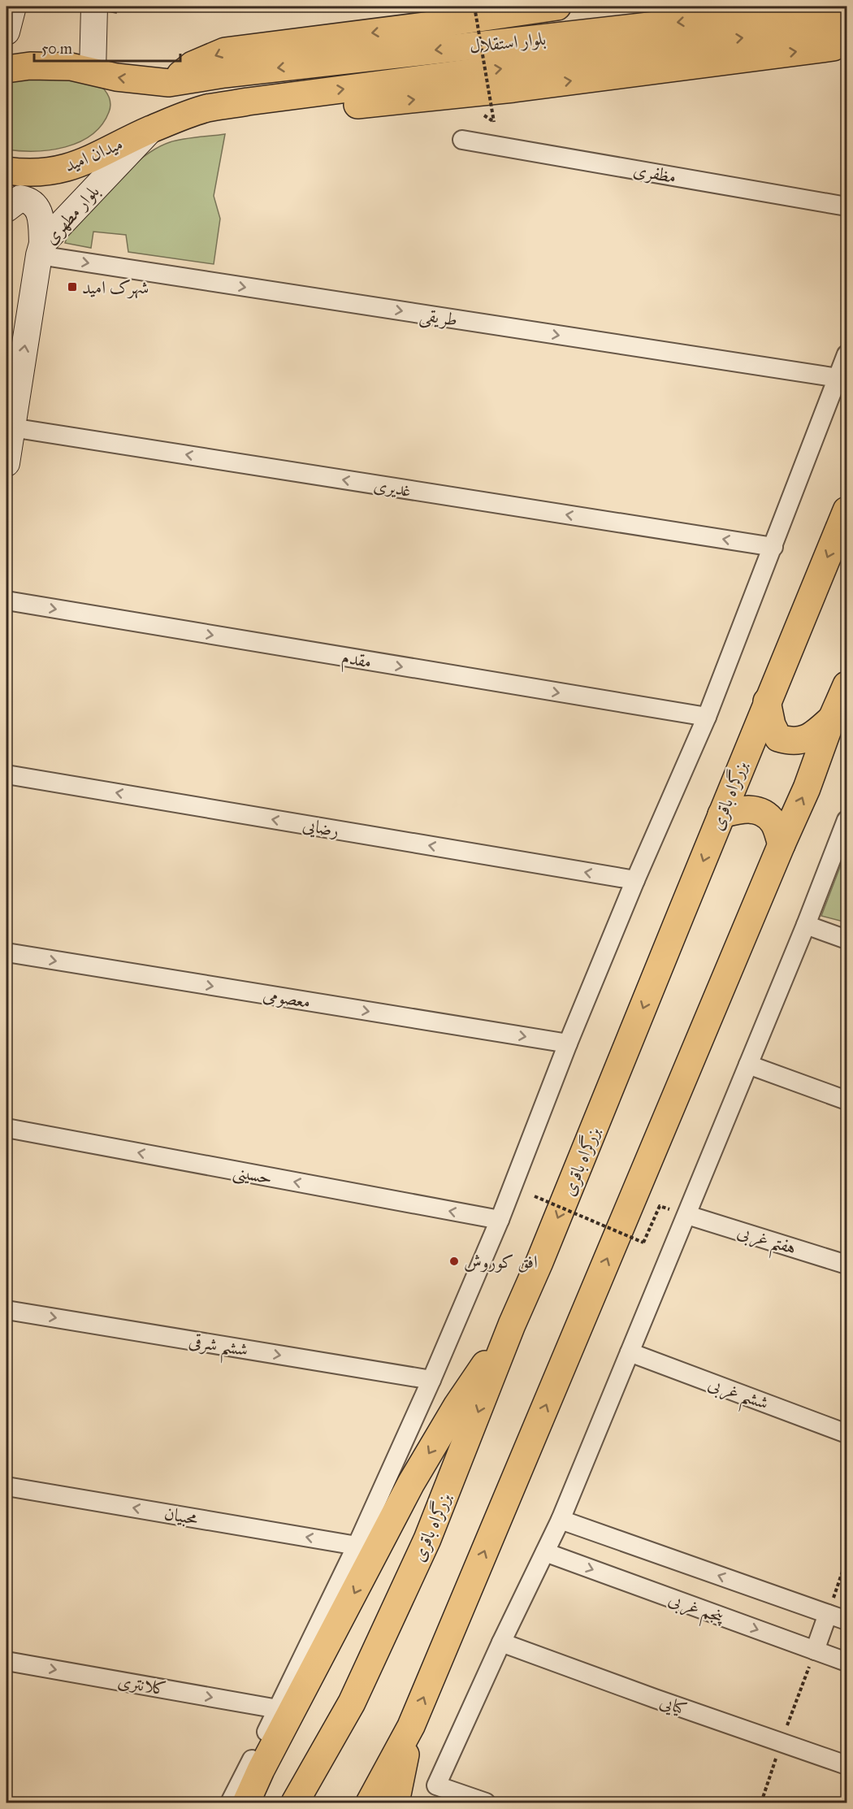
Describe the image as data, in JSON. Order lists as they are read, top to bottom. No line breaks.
{"streets":{"main road":["بلوار استقلال","میدان امید","بلوار مطهری","بزرگراه باقری"],"street":["مظفری","طریقی","غدیری","مقدم","رضایی","معصومی","حسینی","هفتم غربی","ششم شرقی","ششم غربی","محبیان","پنجم غربی","کلانتری","کیایی"]},"crossings":[["بلوار استقلال","میدان امید"],["میدان امید","بلوار مطهری"],["بلوار مطهری","طریقی"],["بلوار مطهری","غدیری"]],"one_way":["بلوار مطهری","طریقی","غدیری","مقدم","رضایی","معصومی","حسینی","ششم شرقی","محبیان","کلانتری"],"places":{"transit":["شهرک امید"],"other":["افق کوروش"]},"scale_bar":"50 m"}
